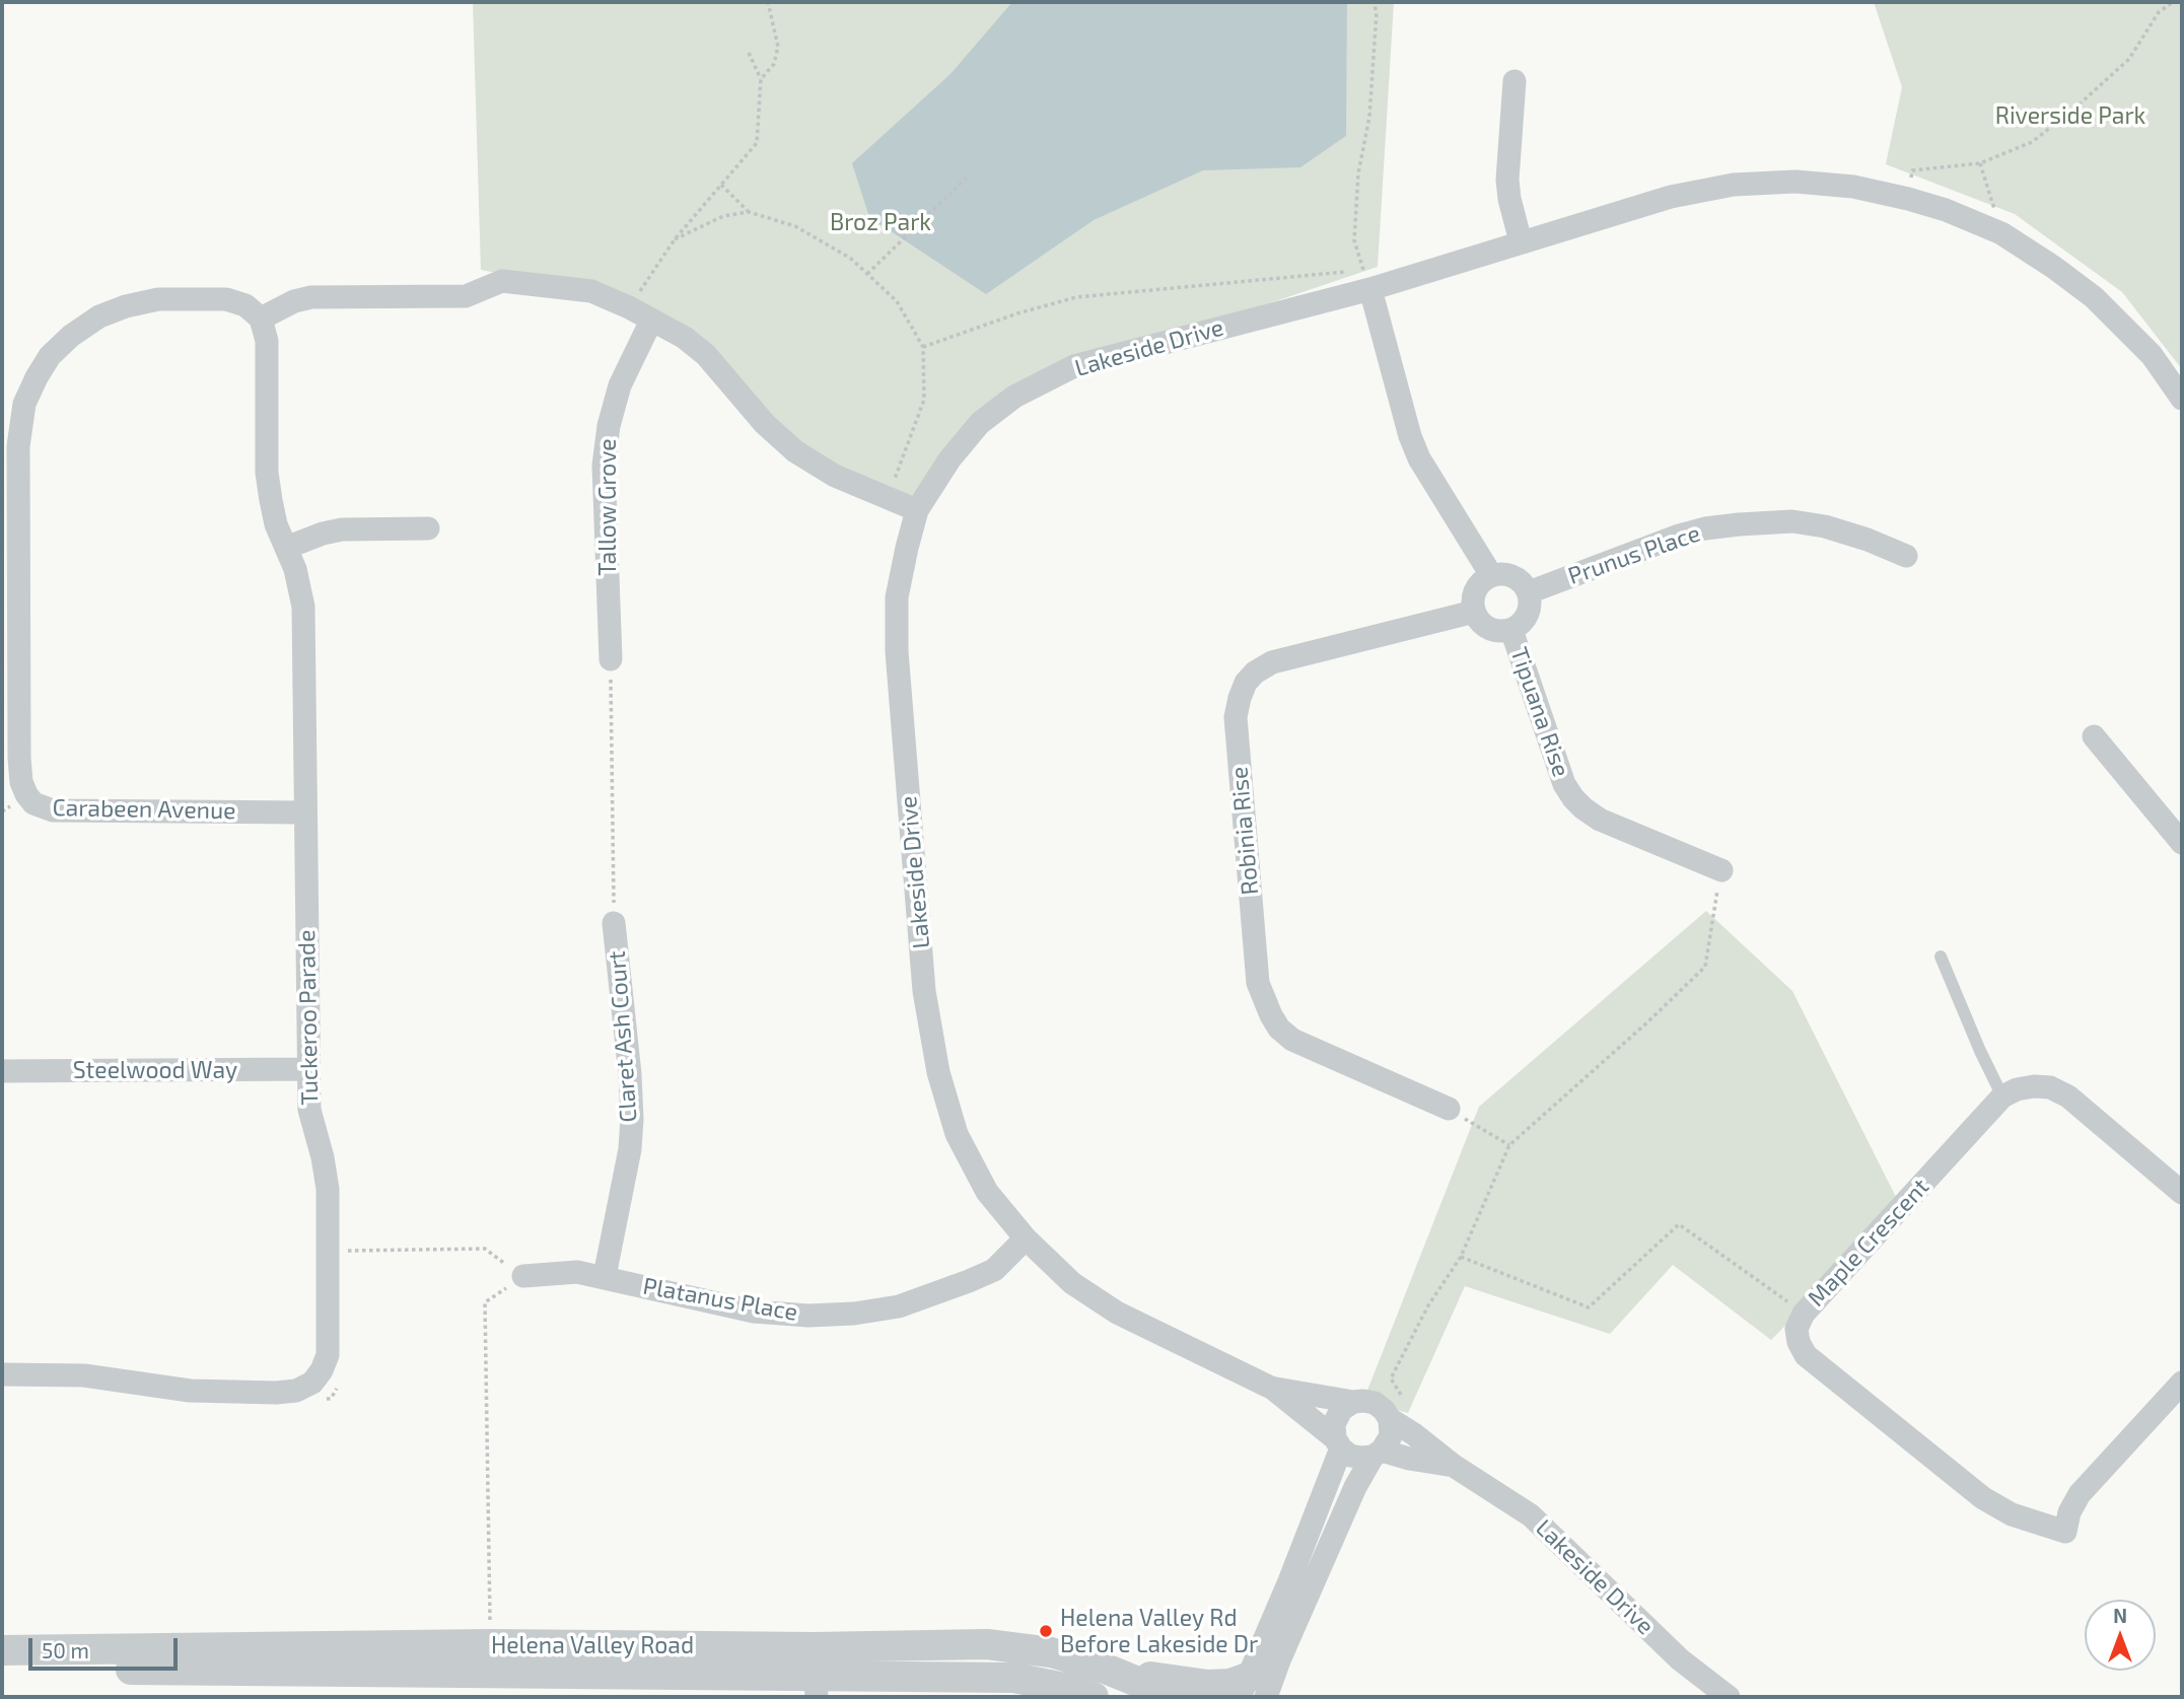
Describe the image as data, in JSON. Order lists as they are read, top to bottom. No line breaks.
{"streets":{"street":["Lakeside Drive","Tallow Grove","Prunus Place","Tipuana Rise","Carabeen Avenue","Robinia Rise","Tuckeroo Parade","Claret Ash Court","Steelwood Way","Maple Crescent","Platanus Place","Helena Valley Road"]},"crossings":[["Lakeside Drive","Platanus Place"],["Prunus Place","Tipuana Rise"],["Prunus Place","Robinia Rise"],["Tipuana Rise","Robinia Rise"],["Carabeen Avenue","Tuckeroo Parade"],["Tuckeroo Parade","Steelwood Way"],["Claret Ash Court","Platanus Place"]],"parks":["Riverside Park","Broz Park"],"places":["Helena Valley Rd Before Lakeside Dr"],"scale_bar":"50 m","north":"top"}
